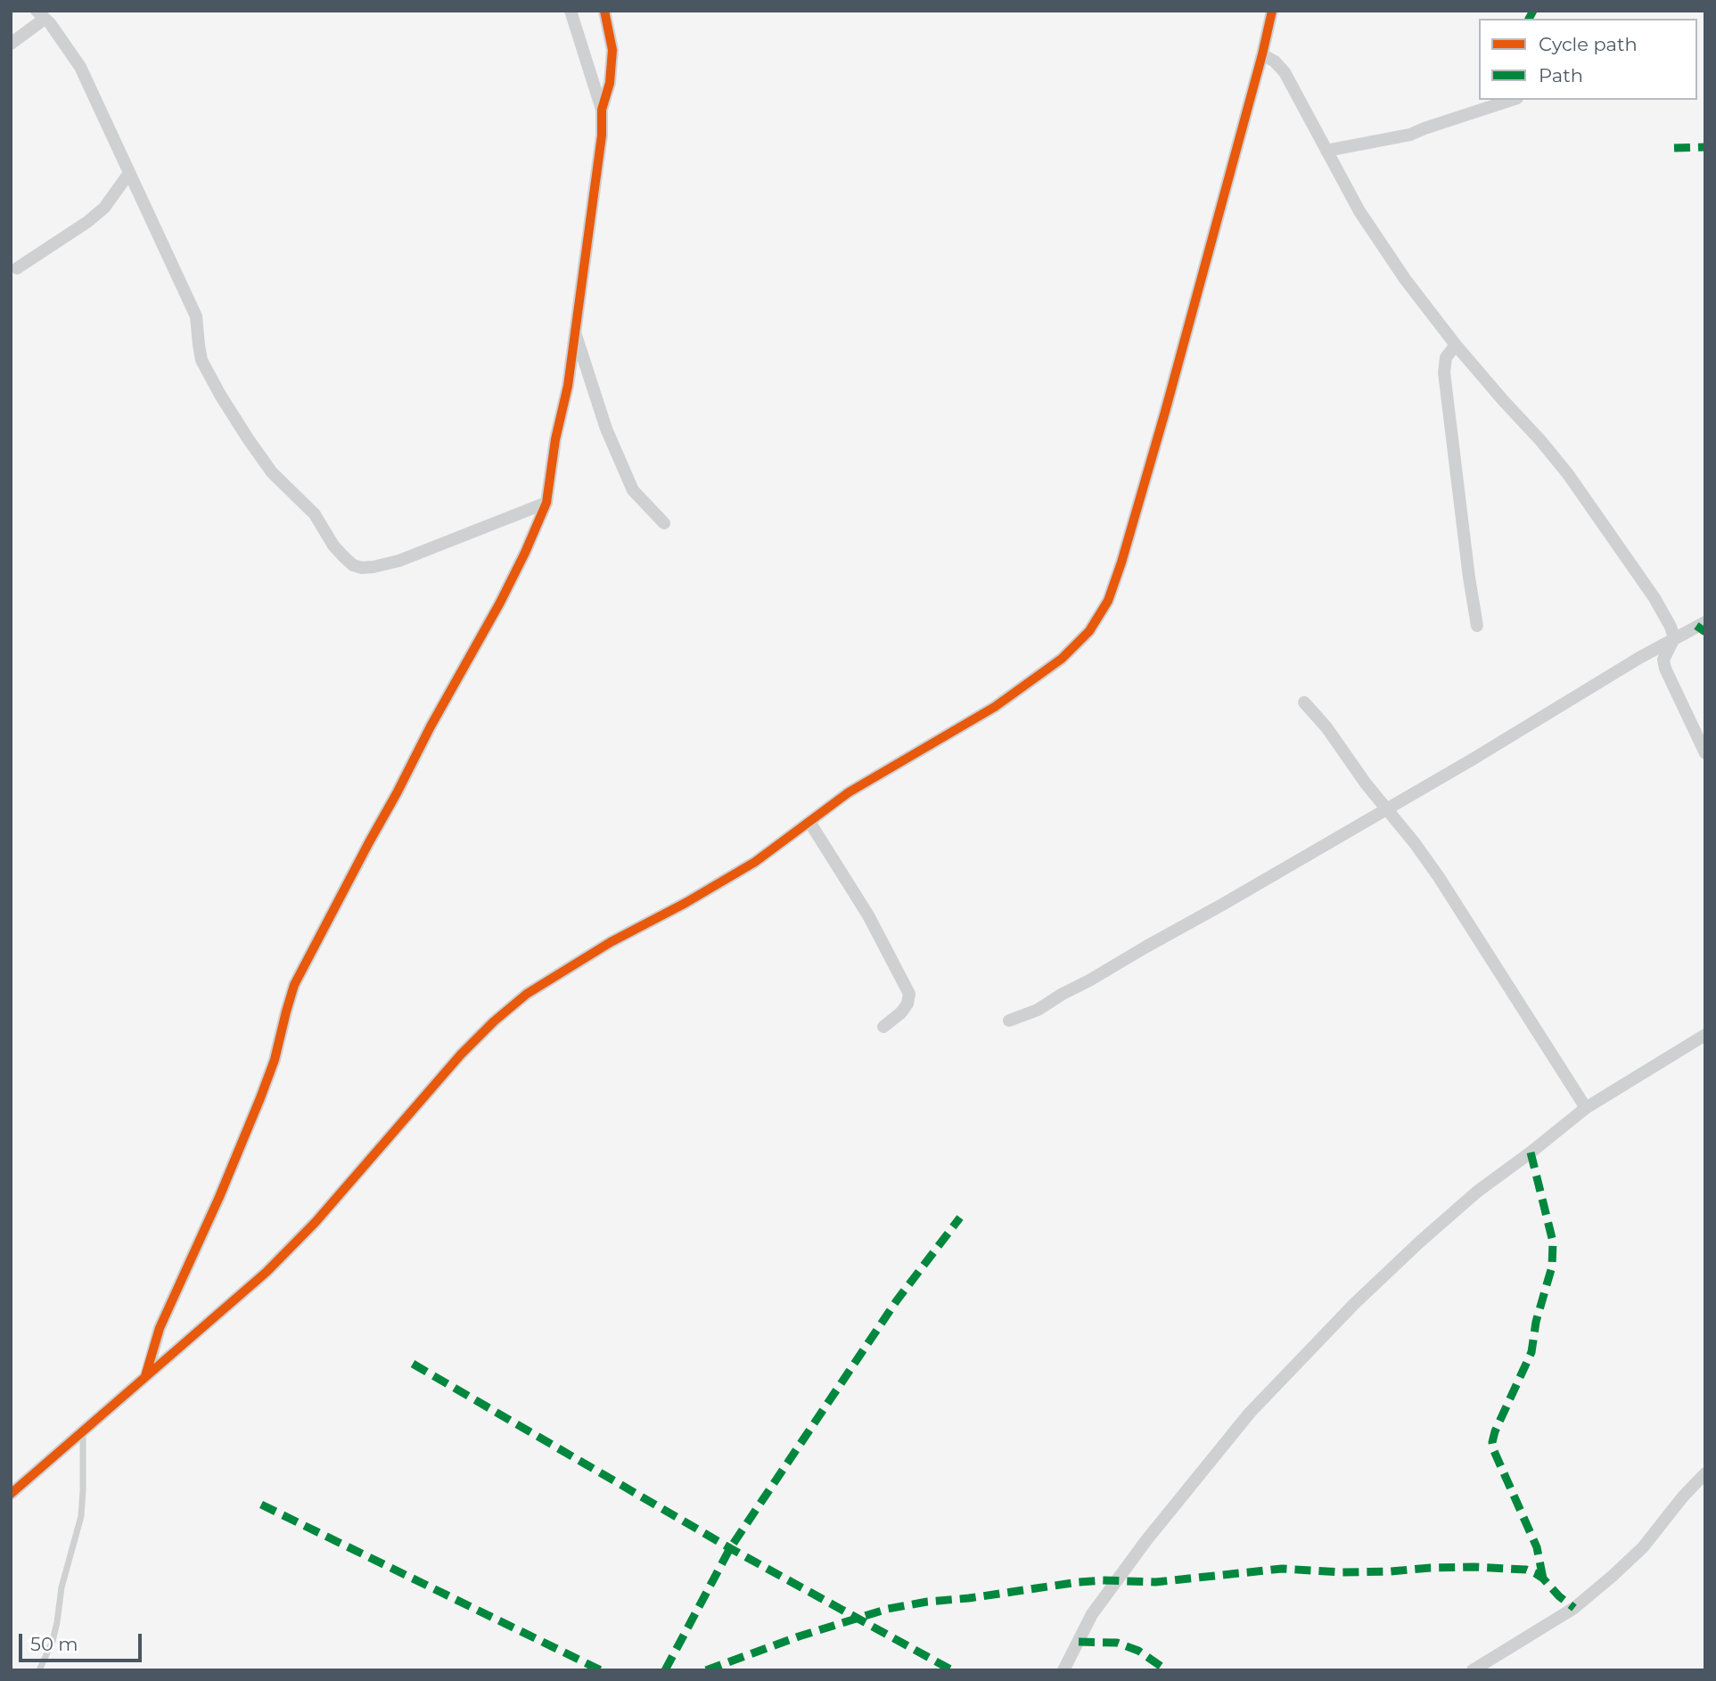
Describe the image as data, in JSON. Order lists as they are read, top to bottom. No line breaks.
{"legend":["Cycle path","Path"],"scale_bar":"50 m"}
